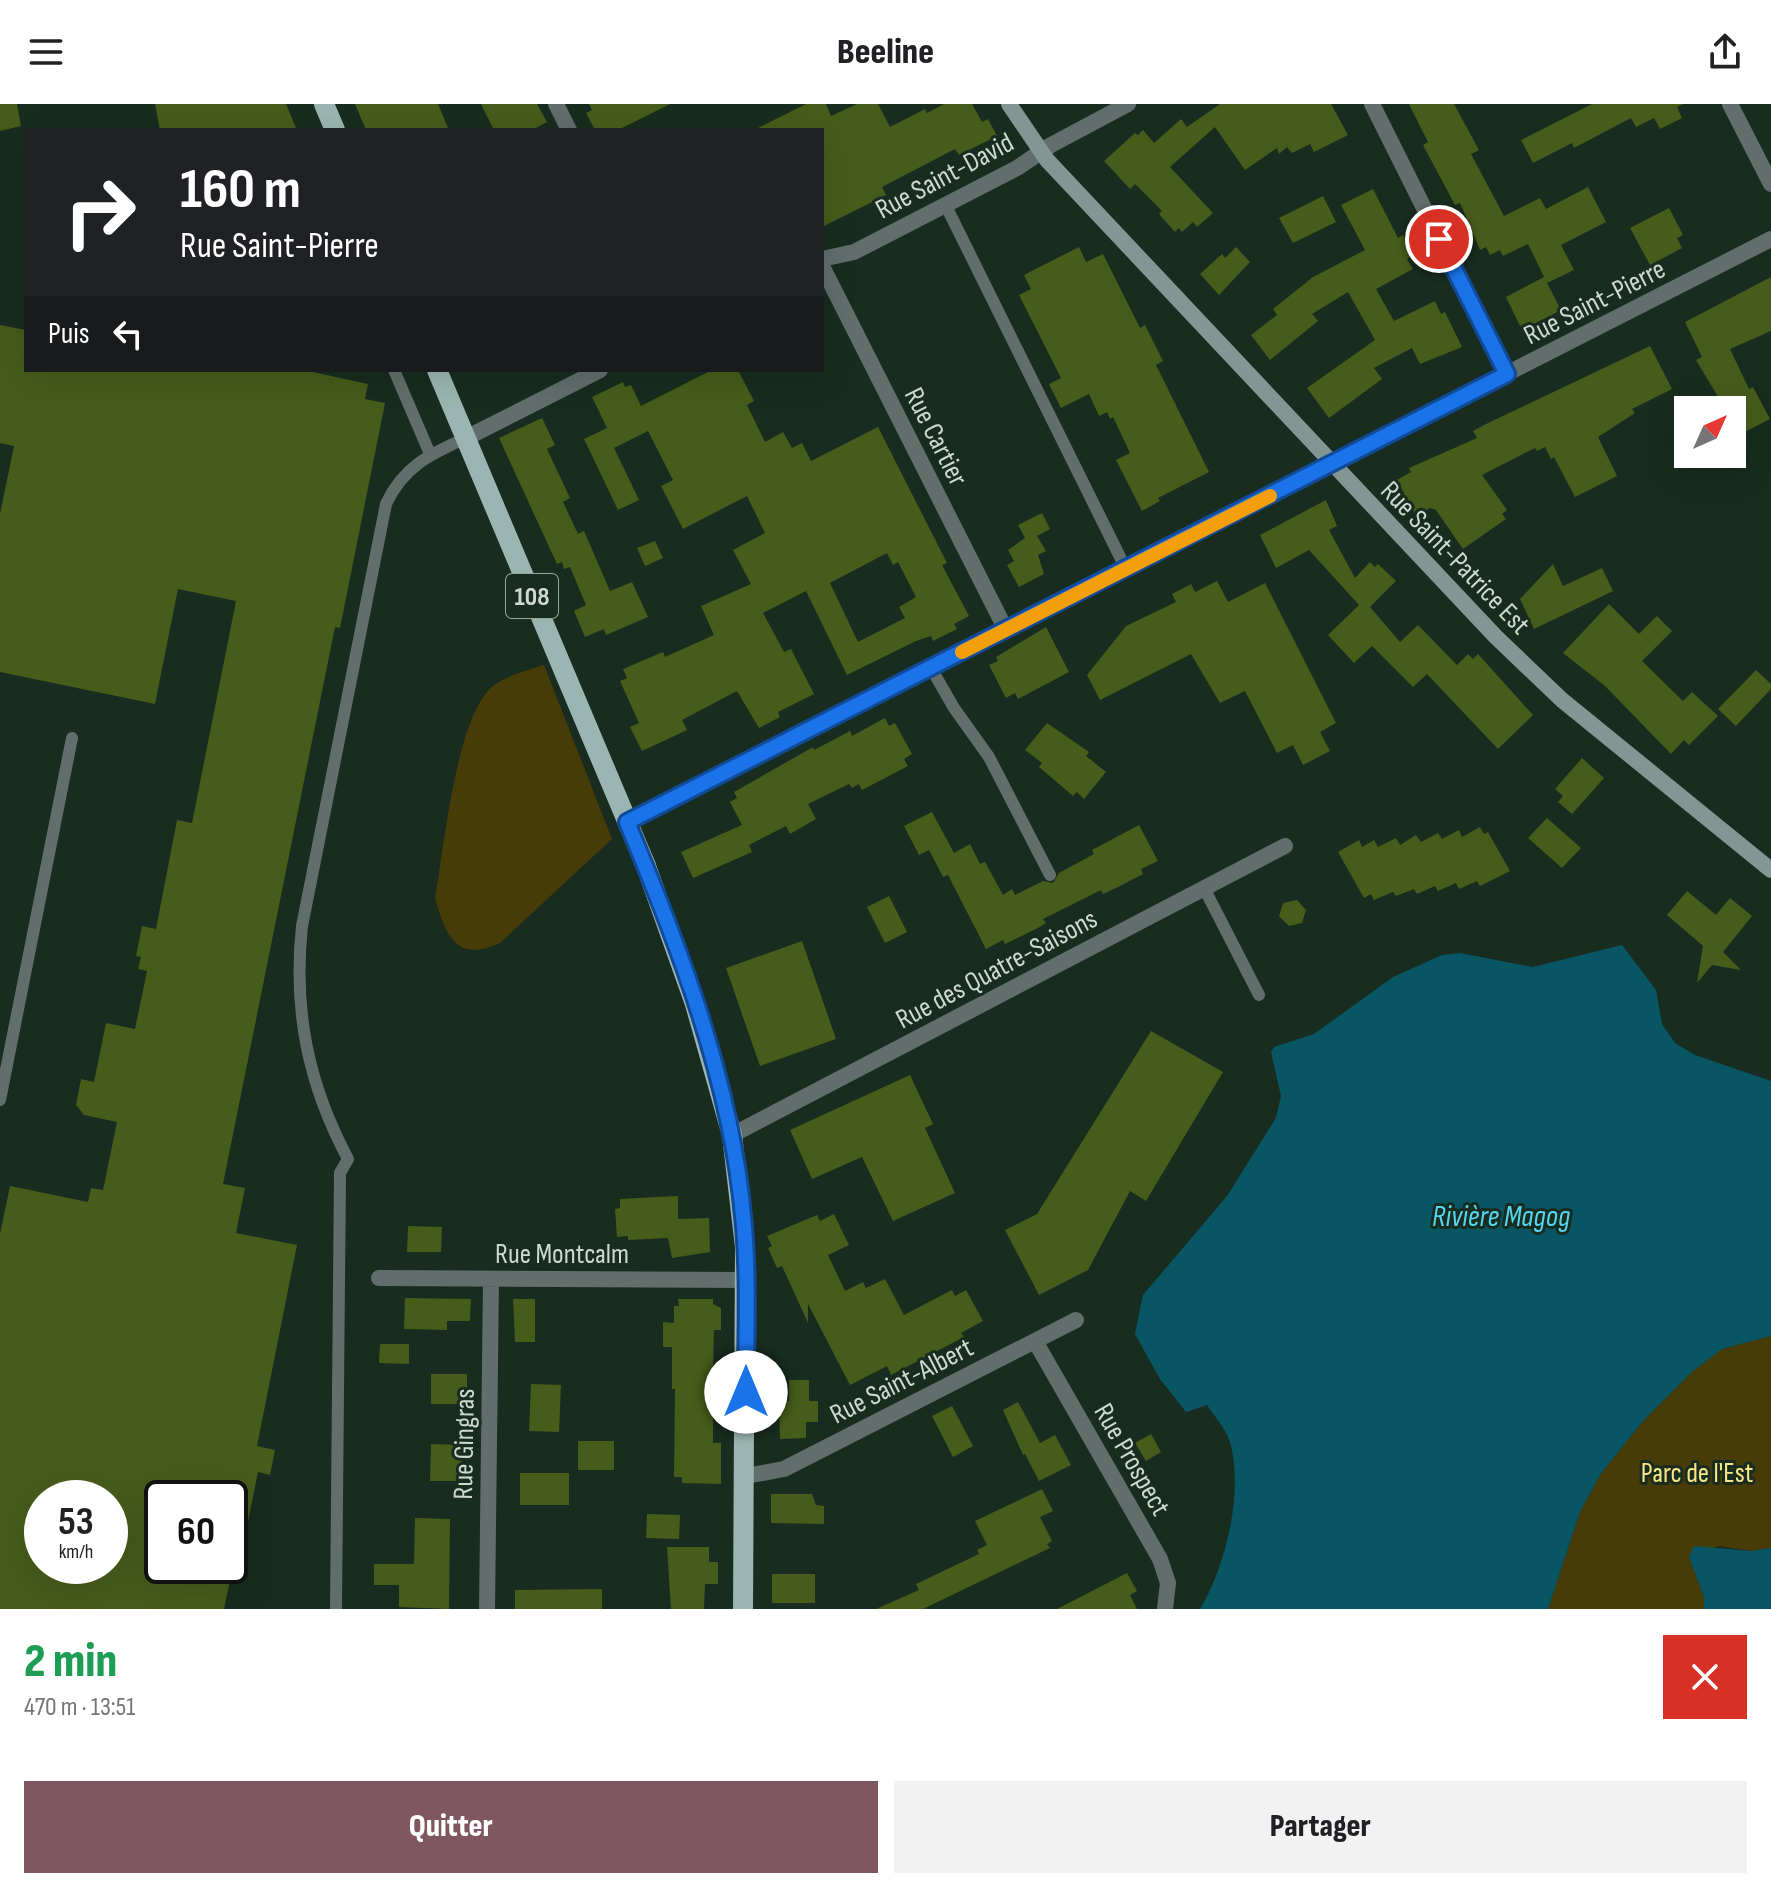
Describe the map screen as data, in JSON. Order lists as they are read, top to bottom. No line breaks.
{"streets":{"main road":["108"],"street":["Rue Saint-David","Rue Saint-Pierre","Rue Cartier","Rue Saint-Patrice Est","Rue des Quatre-Saisons","Rue Montcalm","Rue Saint-Albert","Rue Gingras","Rue Prospect"]},"crossings":[["Rue Saint-David","Rue Saint-Patrice Est"],["Rue Saint-Pierre","Rue Cartier"],["Rue Saint-Pierre","Rue Saint-Patrice Est"],["Rue Saint-Pierre","108"],["108","Rue des Quatre-Saisons"],["108","Rue Montcalm"],["108","Rue Saint-Albert"],["Rue Montcalm","Rue Gingras"],["Rue Saint-Albert","Rue Prospect"]],"water":["Rivière Magog"],"parks":["Parc de l'Est"],"north":"top right","page":{"header":"Beeline","turn":["160 m","Rue Saint-Pierre"],"then":"Puis","speed":"53 km/h","limit":"60","heading":["2 min","470 m · 13:51"],"buttons":["Quitter","Partager"]}}
